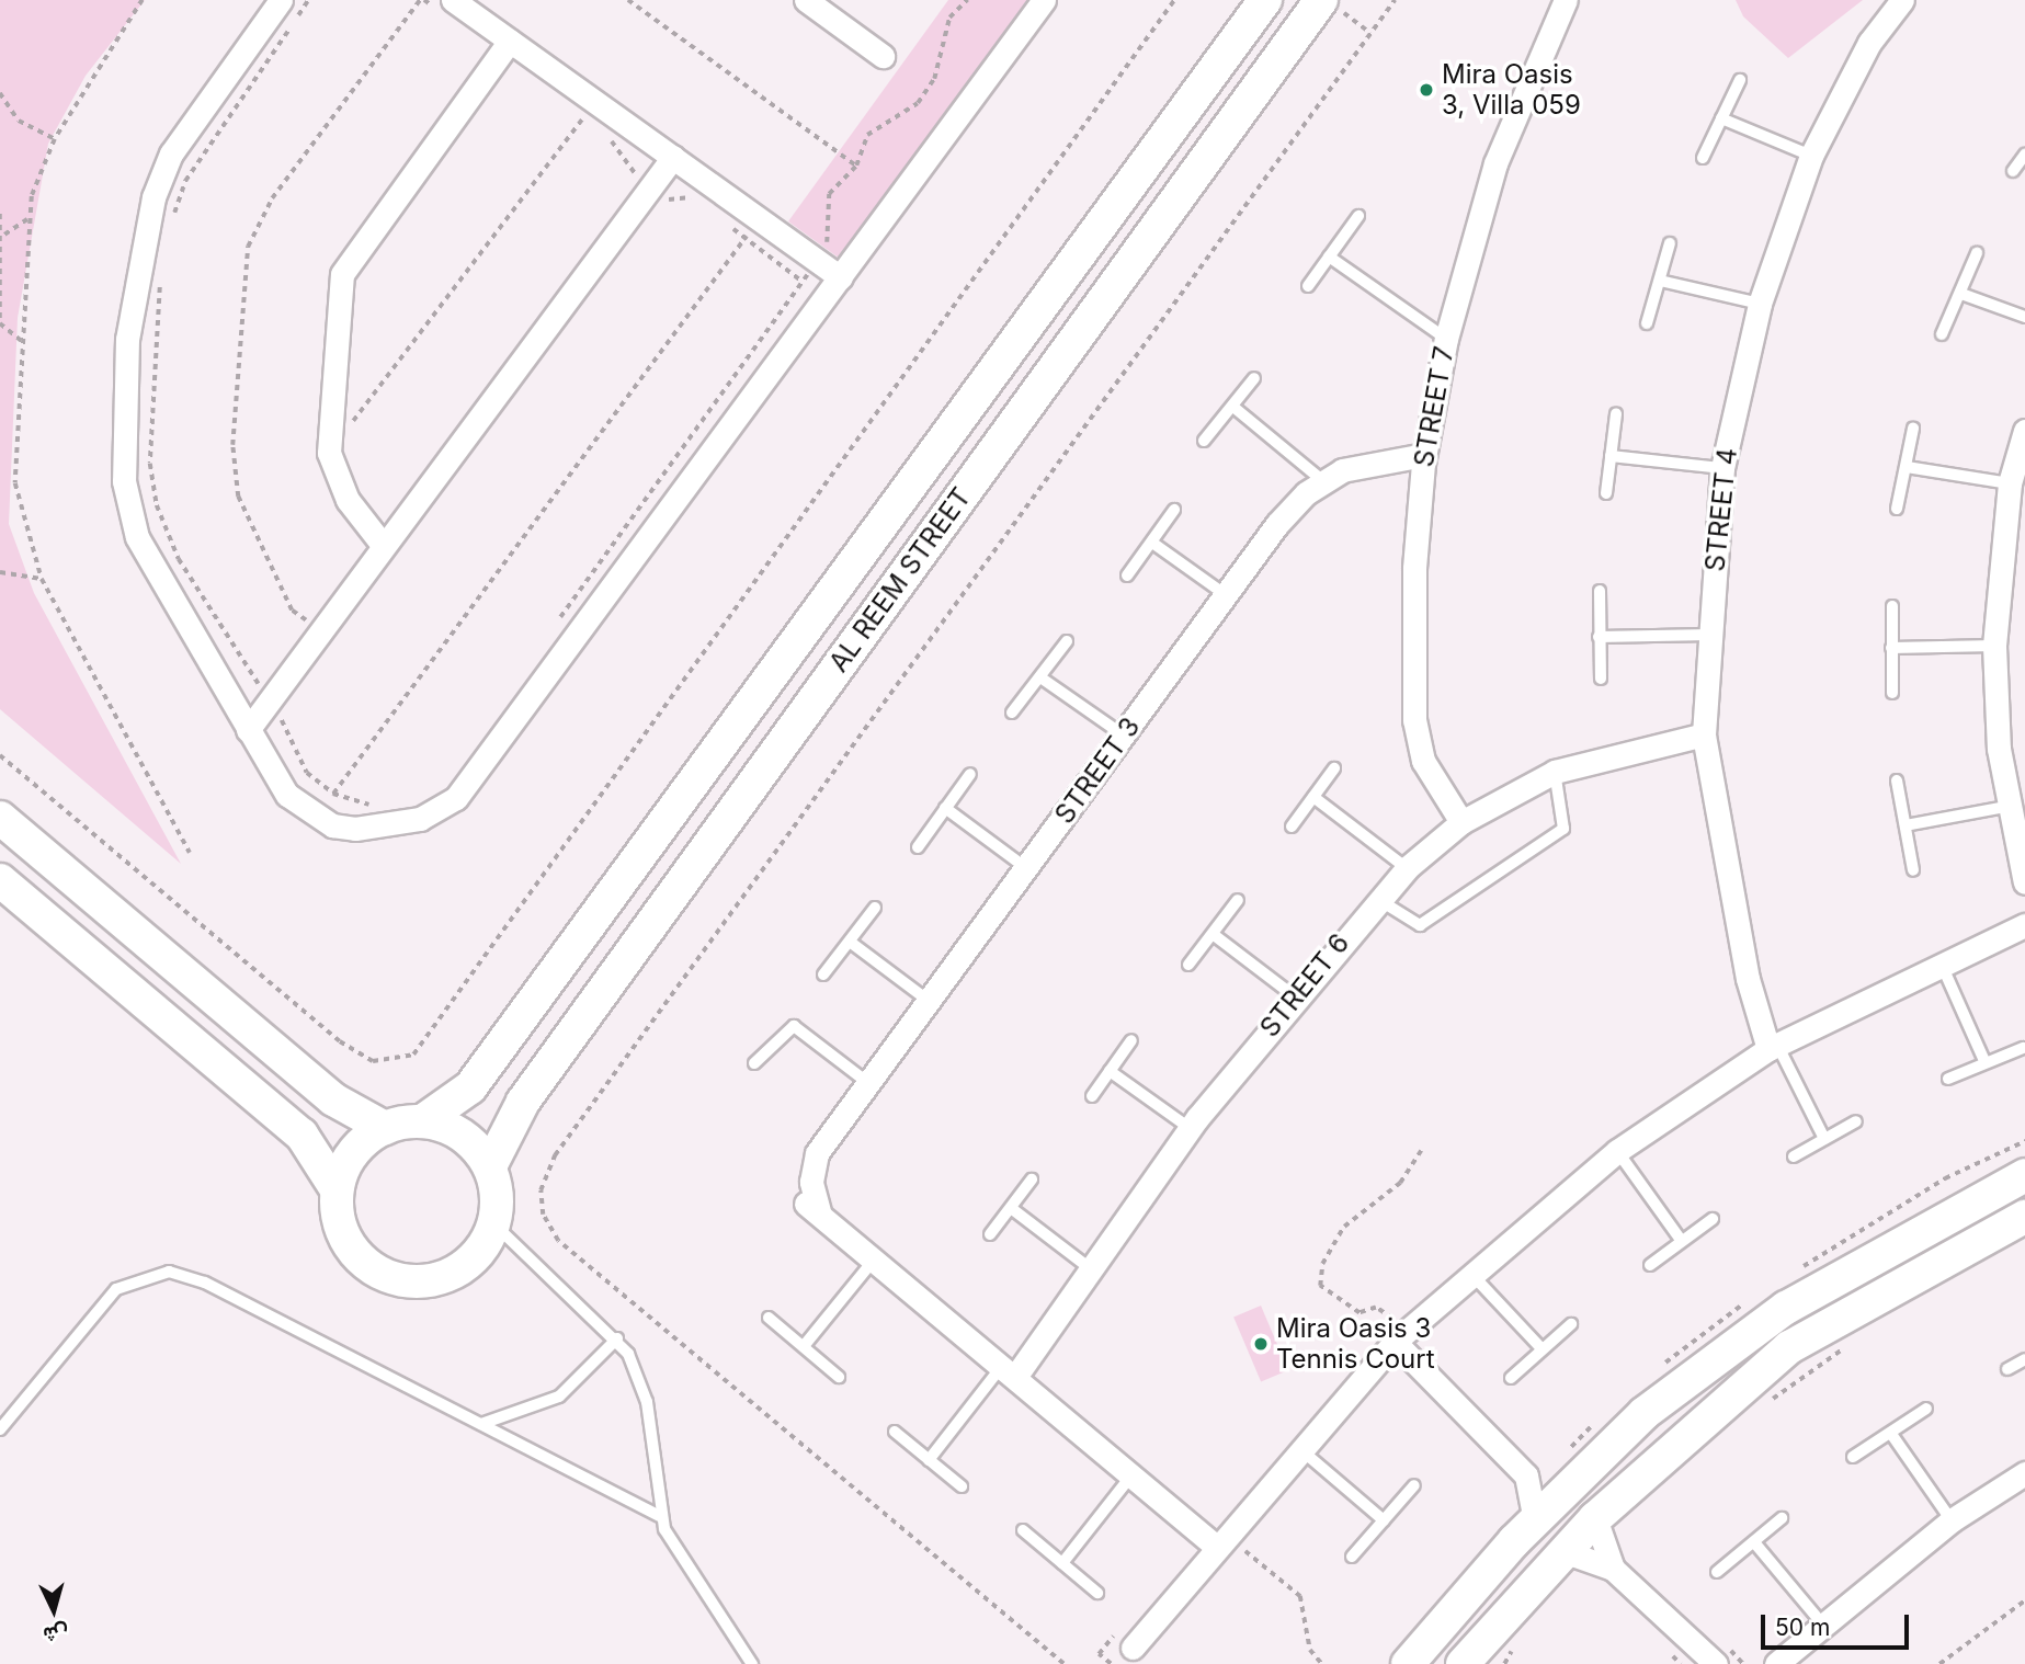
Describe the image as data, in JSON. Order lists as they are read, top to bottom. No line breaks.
{"streets":{"street":["STREET 7","STREET 4","AL REEM STREET","STREET 3","STREET 6"]},"crossings":[["STREET 7","STREET 3"],["STREET 7","STREET 6"],["STREET 4","STREET 6"]],"places":["Mira Oasis 3, Villa 059","Mira Oasis 3 Tennis Court"],"scale_bar":"50 m","north":"bottom"}
